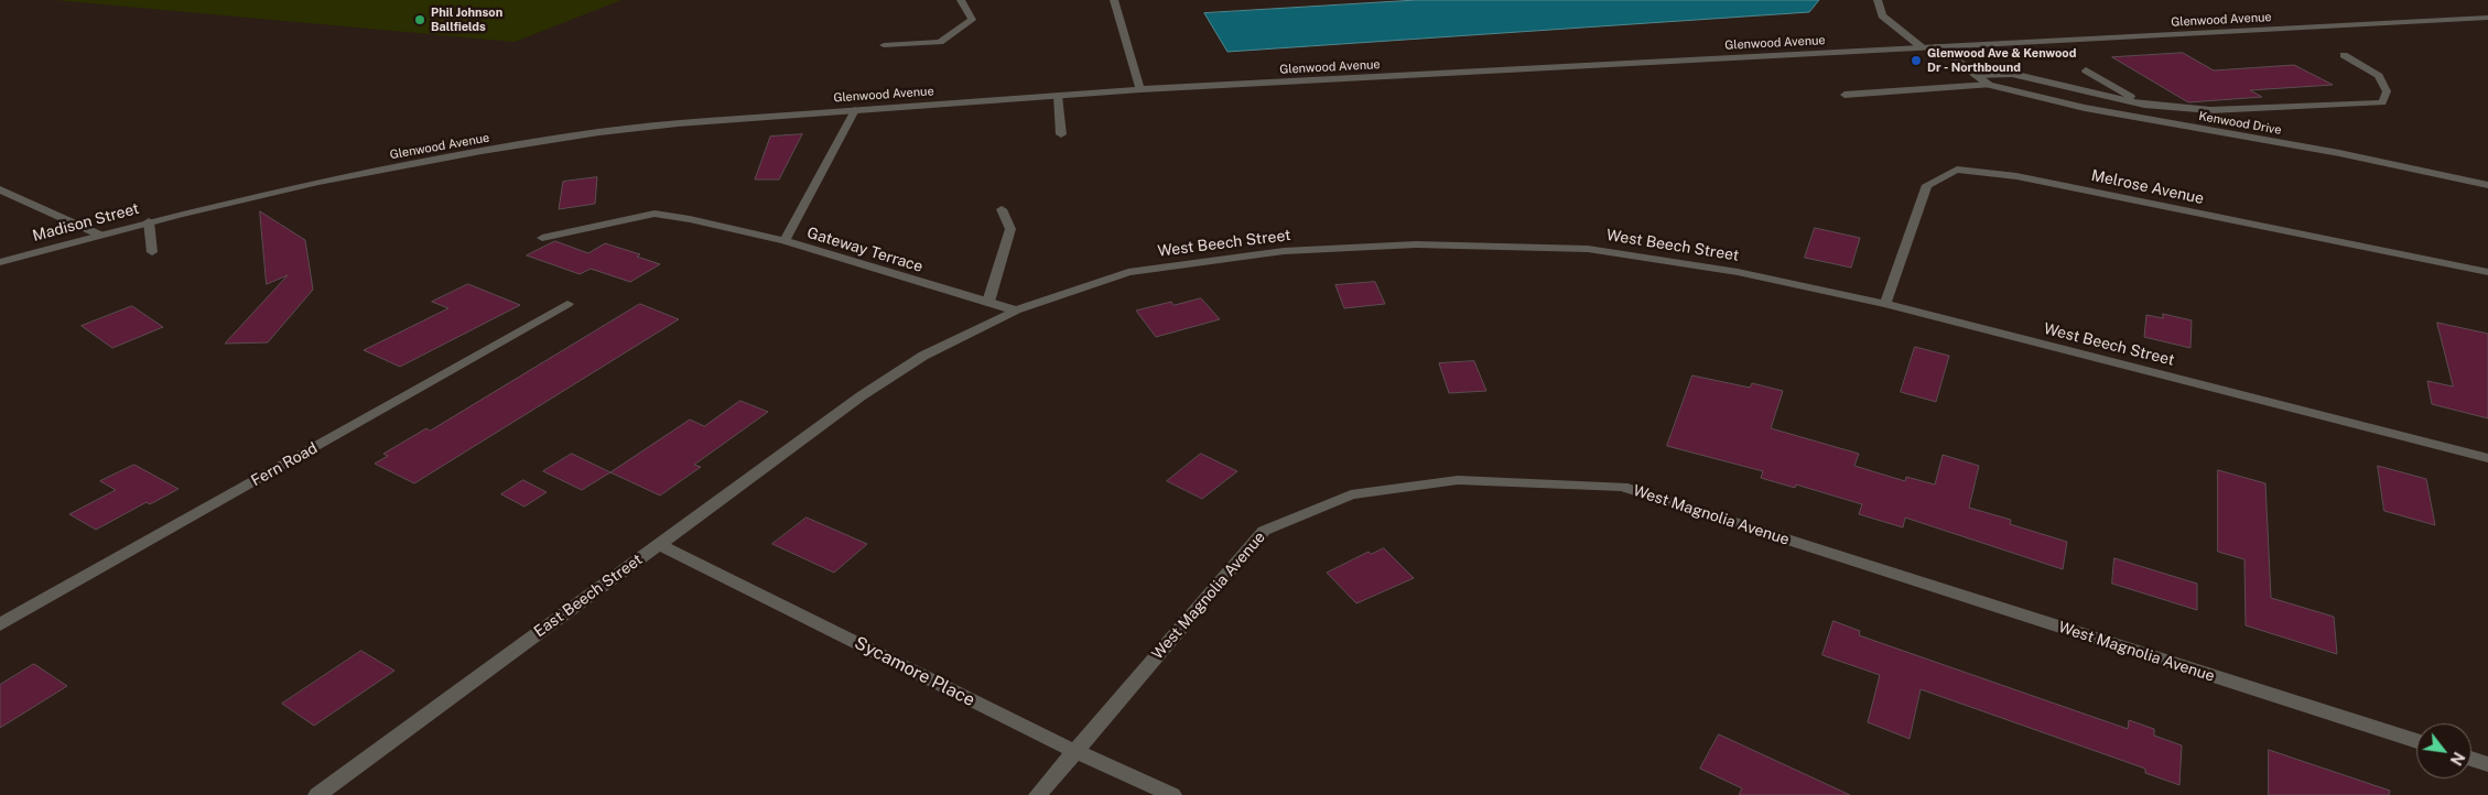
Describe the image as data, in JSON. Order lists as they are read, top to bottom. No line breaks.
{"streets":{"street":["Glenwood Avenue","Kenwood Drive","Melrose Avenue","Madison Street","West Beech Street","Gateway Terrace","Fern Road","West Magnolia Avenue","East Beech Street","Sycamore Place"]},"crossings":[["Glenwood Avenue","Madison Street"],["Glenwood Avenue","Gateway Terrace"],["Melrose Avenue","West Beech Street"],["West Beech Street","Gateway Terrace"],["West Beech Street","East Beech Street"],["West Magnolia Avenue","Sycamore Place"],["East Beech Street","Sycamore Place"]],"places":["Phil Johnson Ballfields","Glenwood Ave & Kenwood Dr - Northbound"],"north":"bottom right"}
